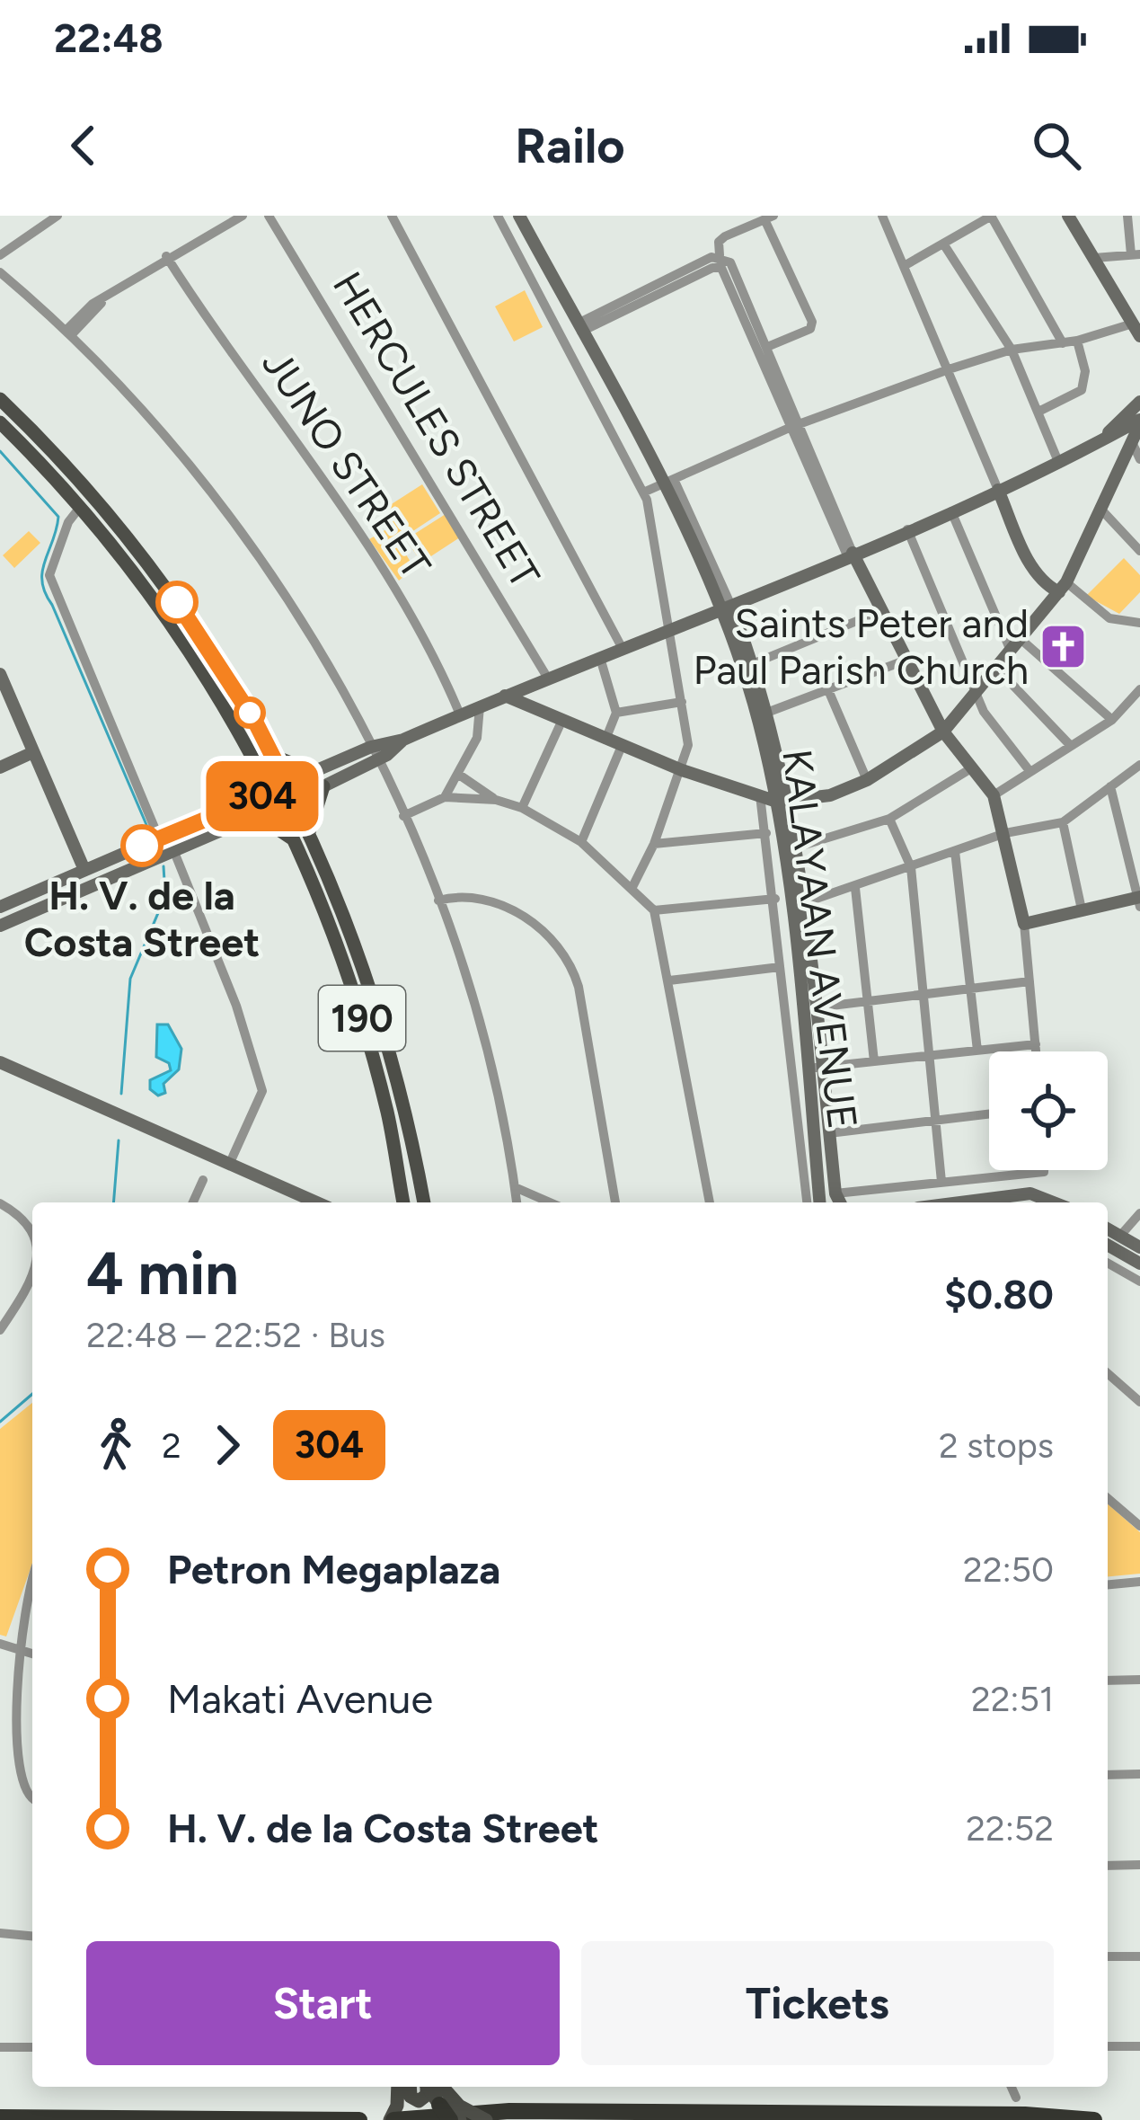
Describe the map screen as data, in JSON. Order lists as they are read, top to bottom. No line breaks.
{"streets":{"main road":["KALAYAAN AVENUE","190"],"street":["HERCULES STREET","JUNO STREET"]},"places":{"church":["Saints Peter and Paul Parish Church"],"other":["H. V. de la Costa Street"]},"lines":["bus line 304"],"page":{"status":"22:48","header":"Railo","on_map":"304","heading":["4 min","22:48 – 22:52 · Bus","$0.80"],"legs":["2","304","2 stops"],"list":[{"name":"Petron Megaplaza","value":"22:50"},{"name":"Makati Avenue","value":"22:51"},{"name":"H. V. de la Costa Street","value":"22:52"}],"buttons":["Start","Tickets"]}}
